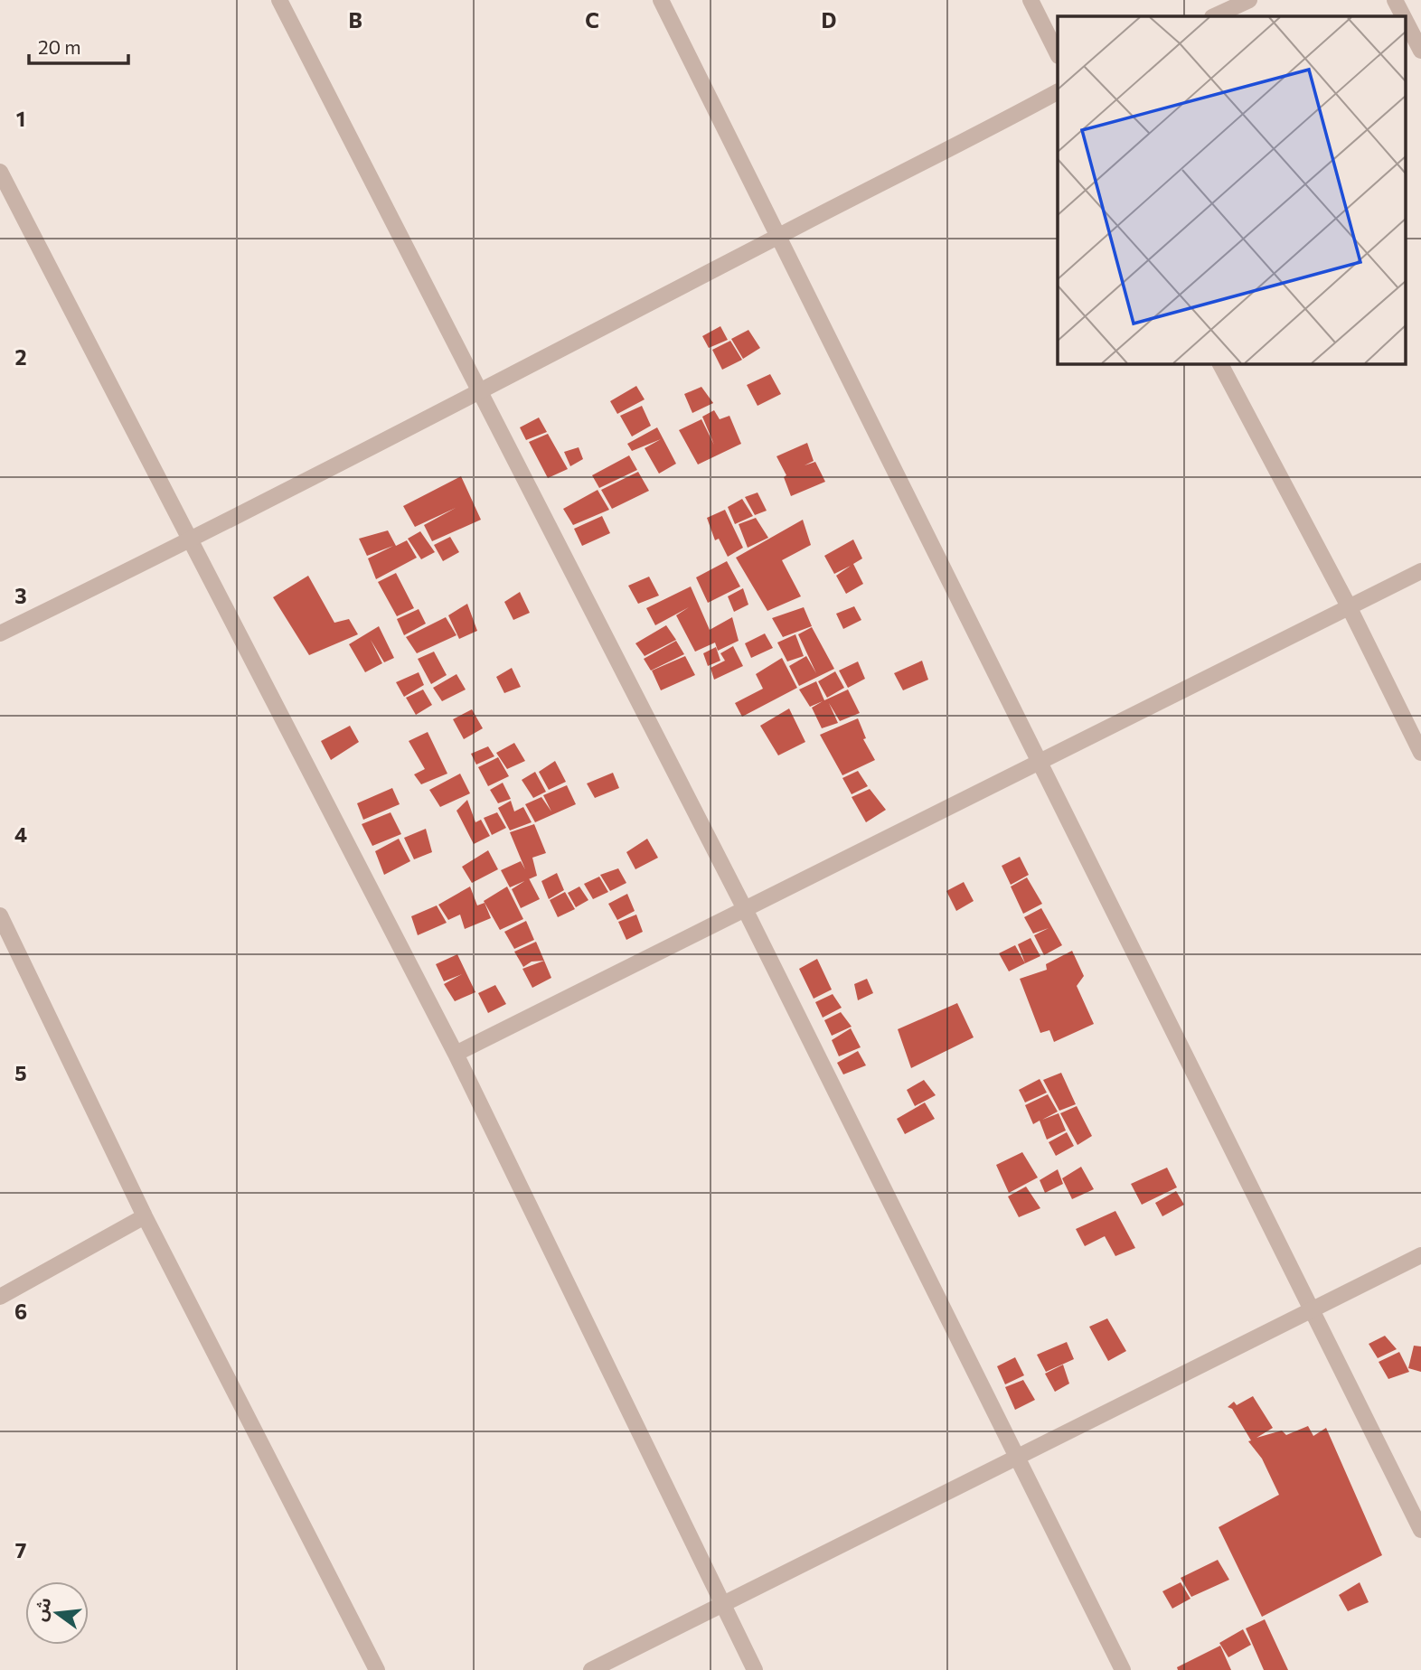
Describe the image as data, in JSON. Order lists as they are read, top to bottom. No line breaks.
{"scale_bar":"20 m","north":"left","grid":{"columns":["B","C","D"],"rows":["1","2","3","4","5","6","7"]}}
